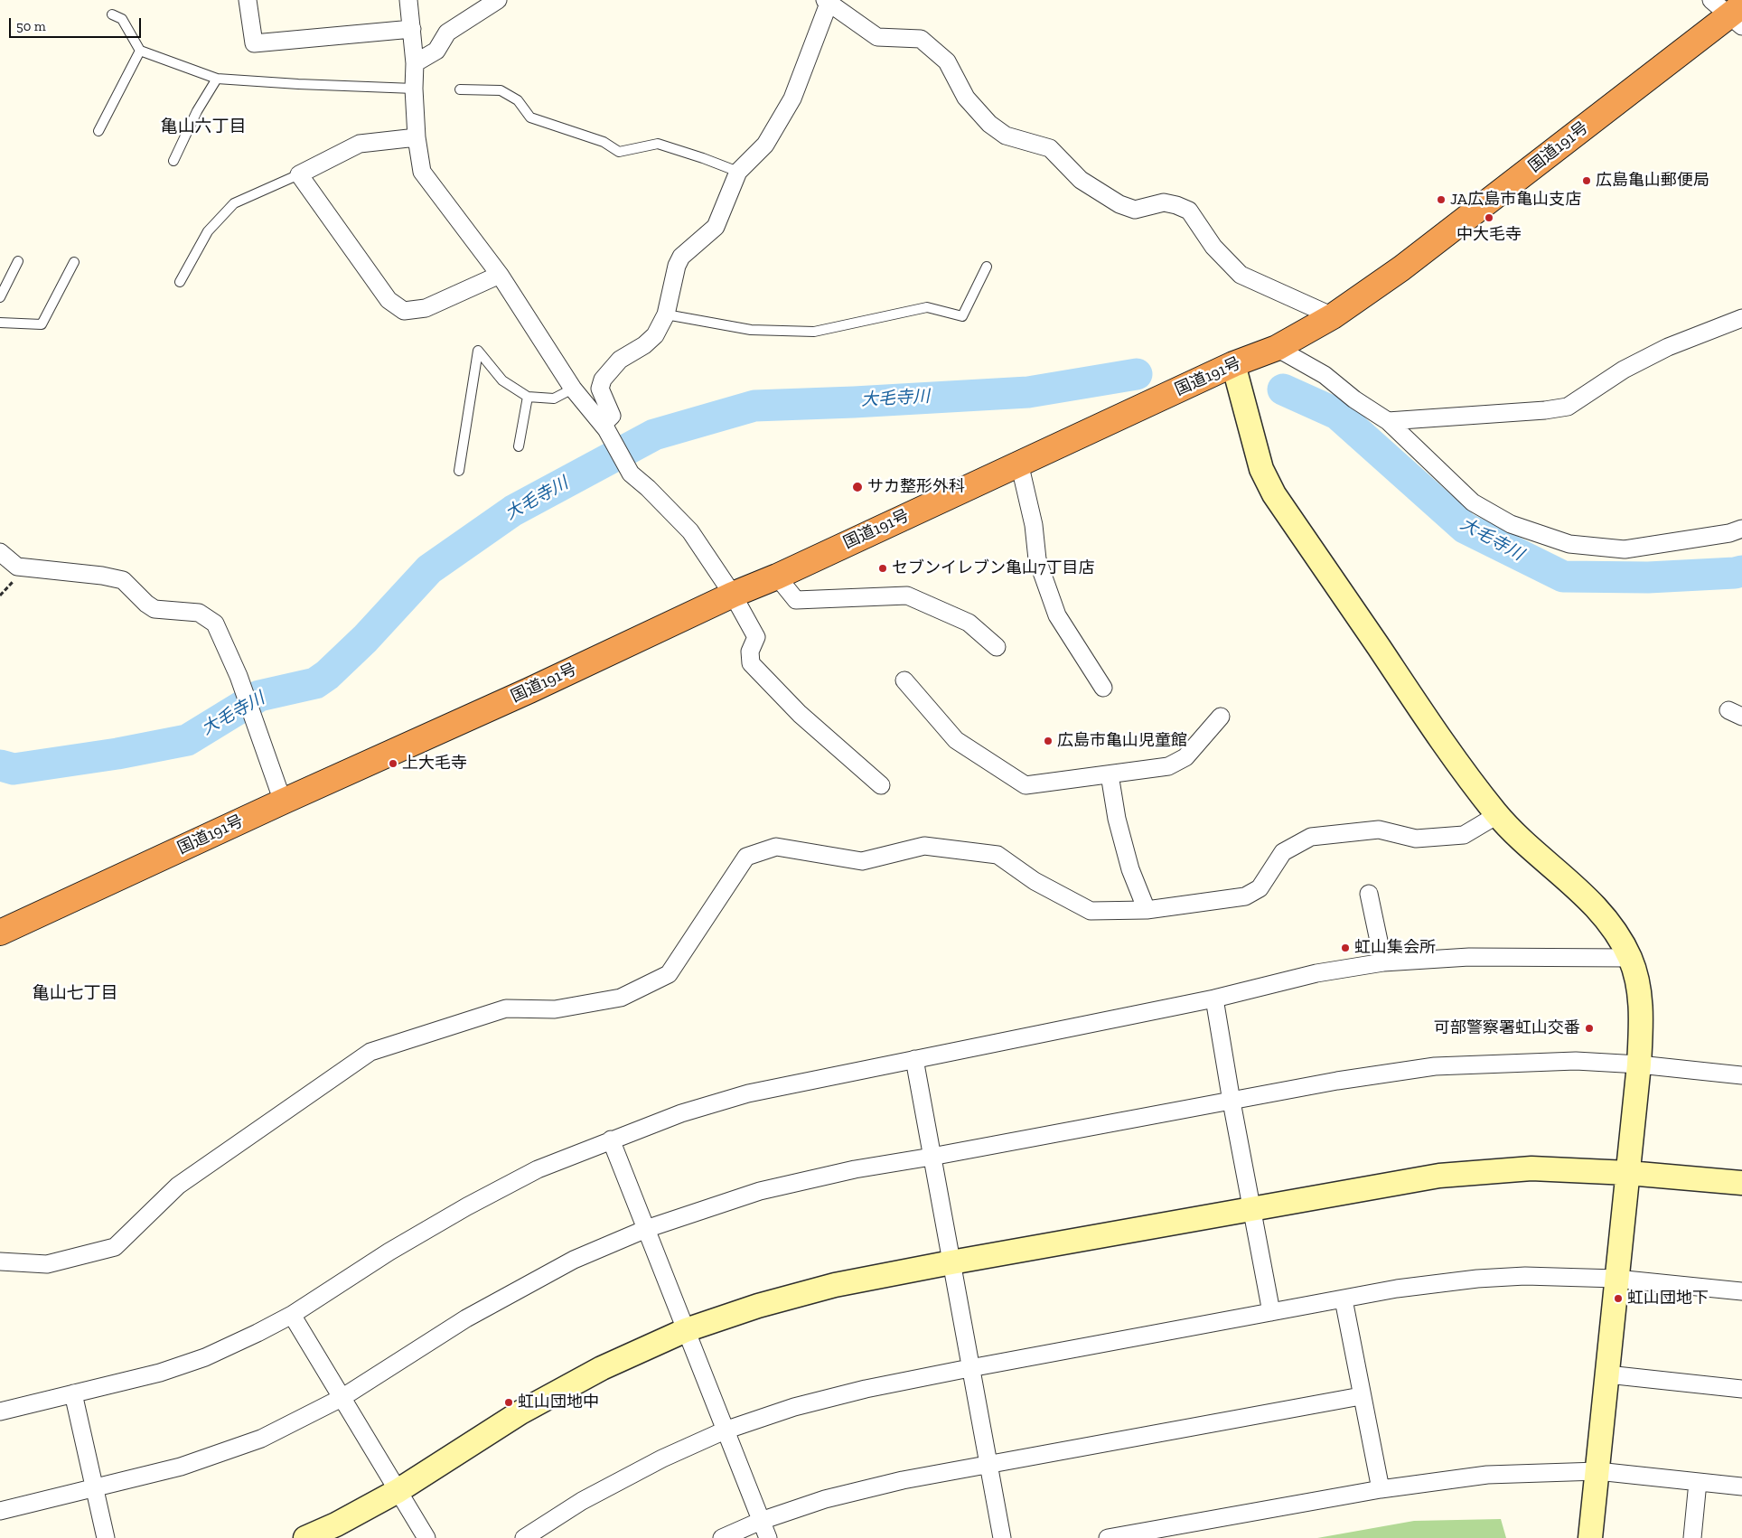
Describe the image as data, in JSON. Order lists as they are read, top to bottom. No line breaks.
{"streets":{"highway":["国道191号"]},"districts":["亀山六丁目","亀山七丁目"],"water":["大毛寺川"],"places":["広島亀山郵便局","JA広島市亀山支店","中大毛寺","サカ整形外科","セブンイレブン亀山7丁目店","広島市亀山児童館","上大毛寺","虹山集会所","可部警察署虹山交番","虹山団地下","虹山団地中"],"scale_bar":"50 m"}
